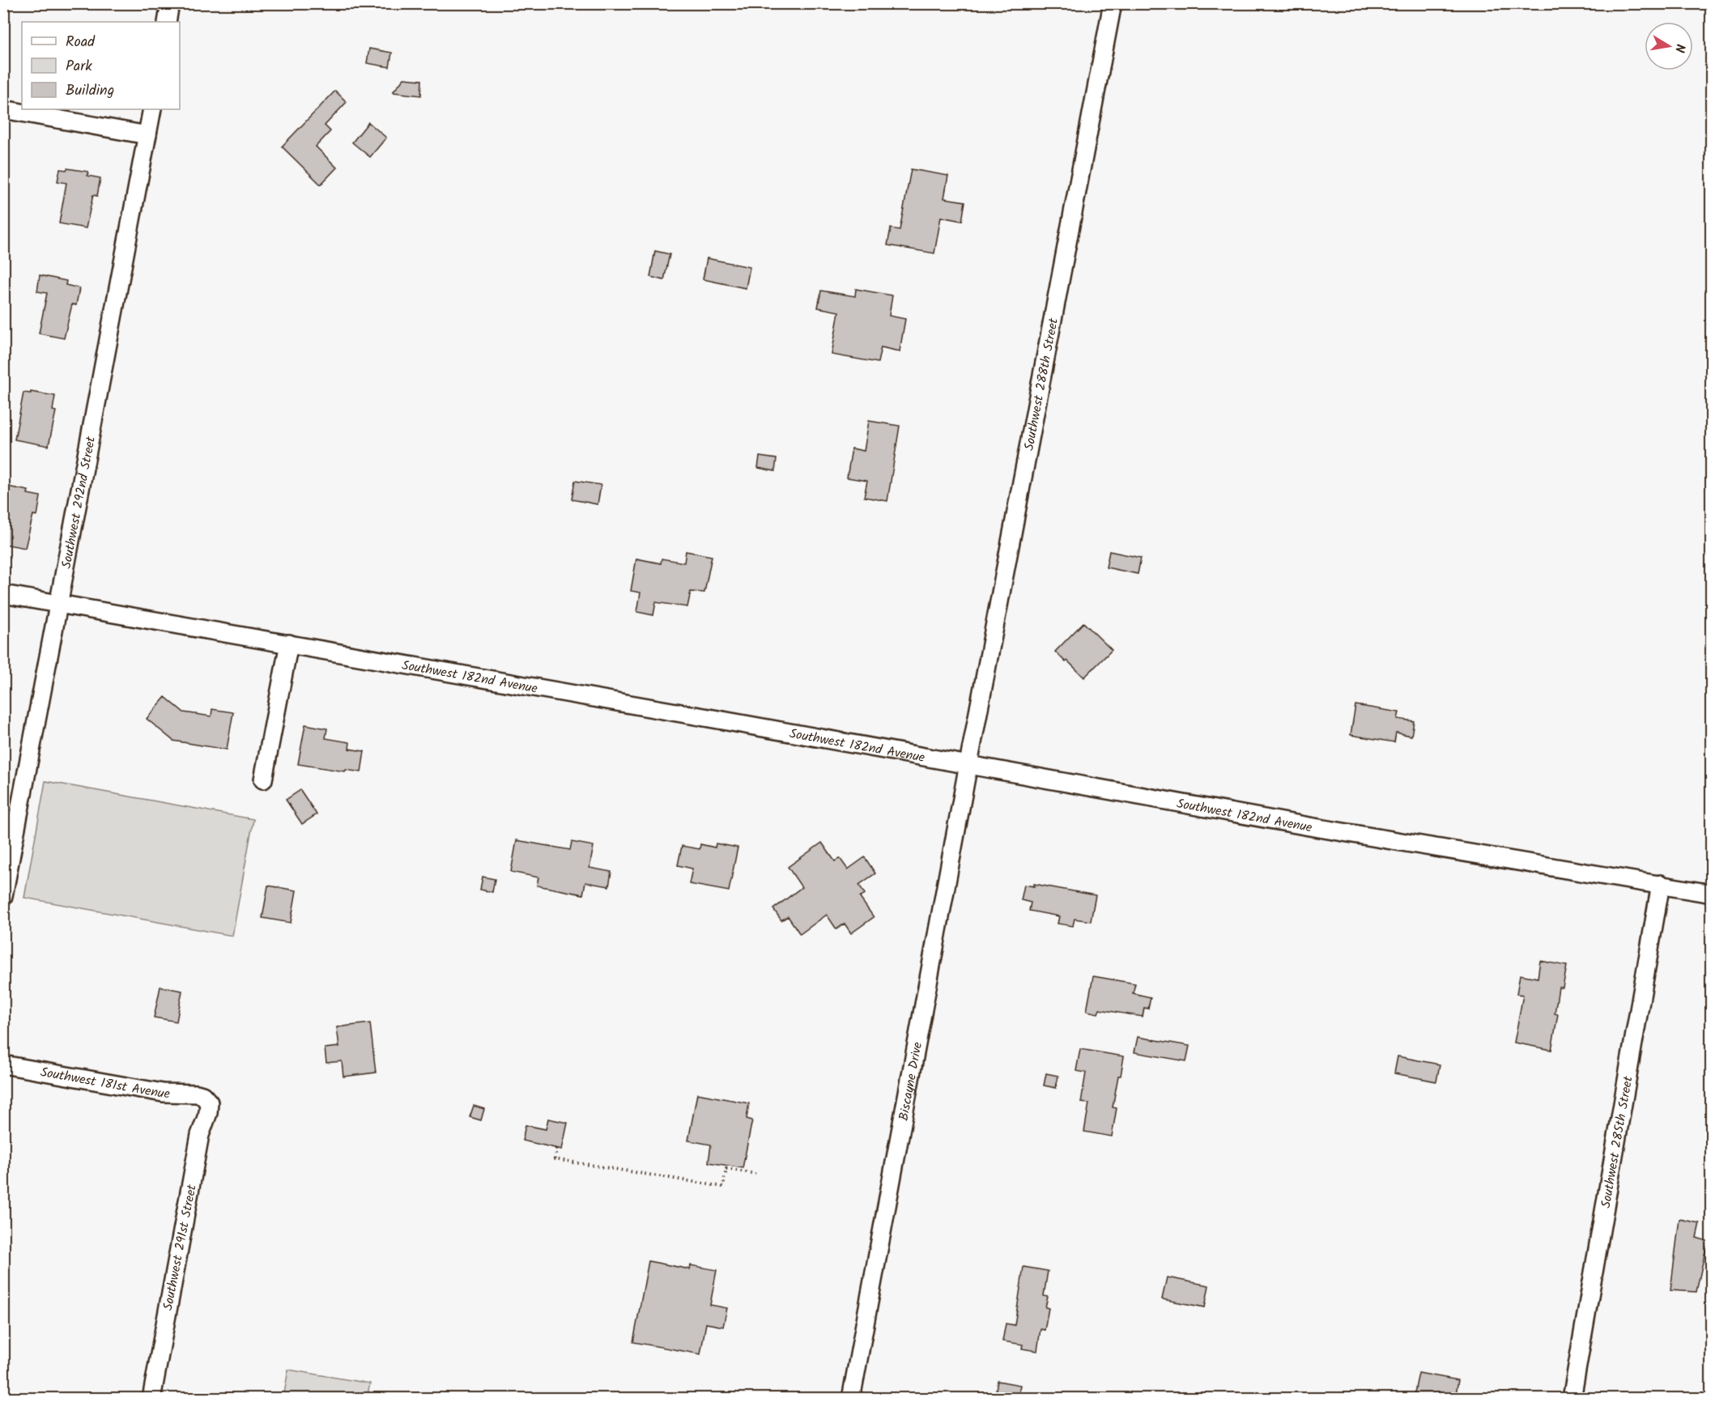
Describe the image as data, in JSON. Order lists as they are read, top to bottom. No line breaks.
{"streets":{"street":["Southwest 288th Street","Southwest 292nd Street","Southwest 182nd Avenue","Southwest 181st Avenue","Biscayne Drive","Southwest 285th Street","Southwest 291st Street"]},"crossings":[["Southwest 288th Street","Southwest 182nd Avenue"],["Southwest 288th Street","Biscayne Drive"],["Southwest 292nd Street","Southwest 182nd Avenue"],["Southwest 182nd Avenue","Biscayne Drive"],["Southwest 182nd Avenue","Southwest 285th Street"],["Southwest 181st Avenue","Southwest 291st Street"]],"legend":["Road","Park","Building"],"north":"right"}
